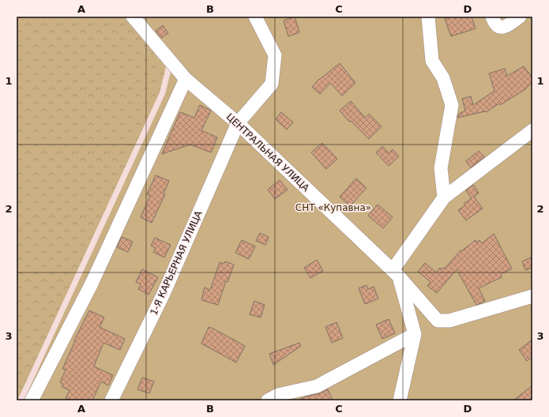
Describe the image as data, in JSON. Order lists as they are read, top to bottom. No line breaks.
{"streets":{"street":["ЦЕНТРАЛЬНАЯ УЛИЦА","1-Я КАРЬЕРНАЯ УЛИЦА"]},"crossings":[["ЦЕНТРАЛЬНАЯ УЛИЦА","1-Я КАРЬЕРНАЯ УЛИЦА"]],"parks":["СНТ «Купавна»"],"grid":{"columns":["A","B","C","D"],"rows":["1","2","3"]}}
